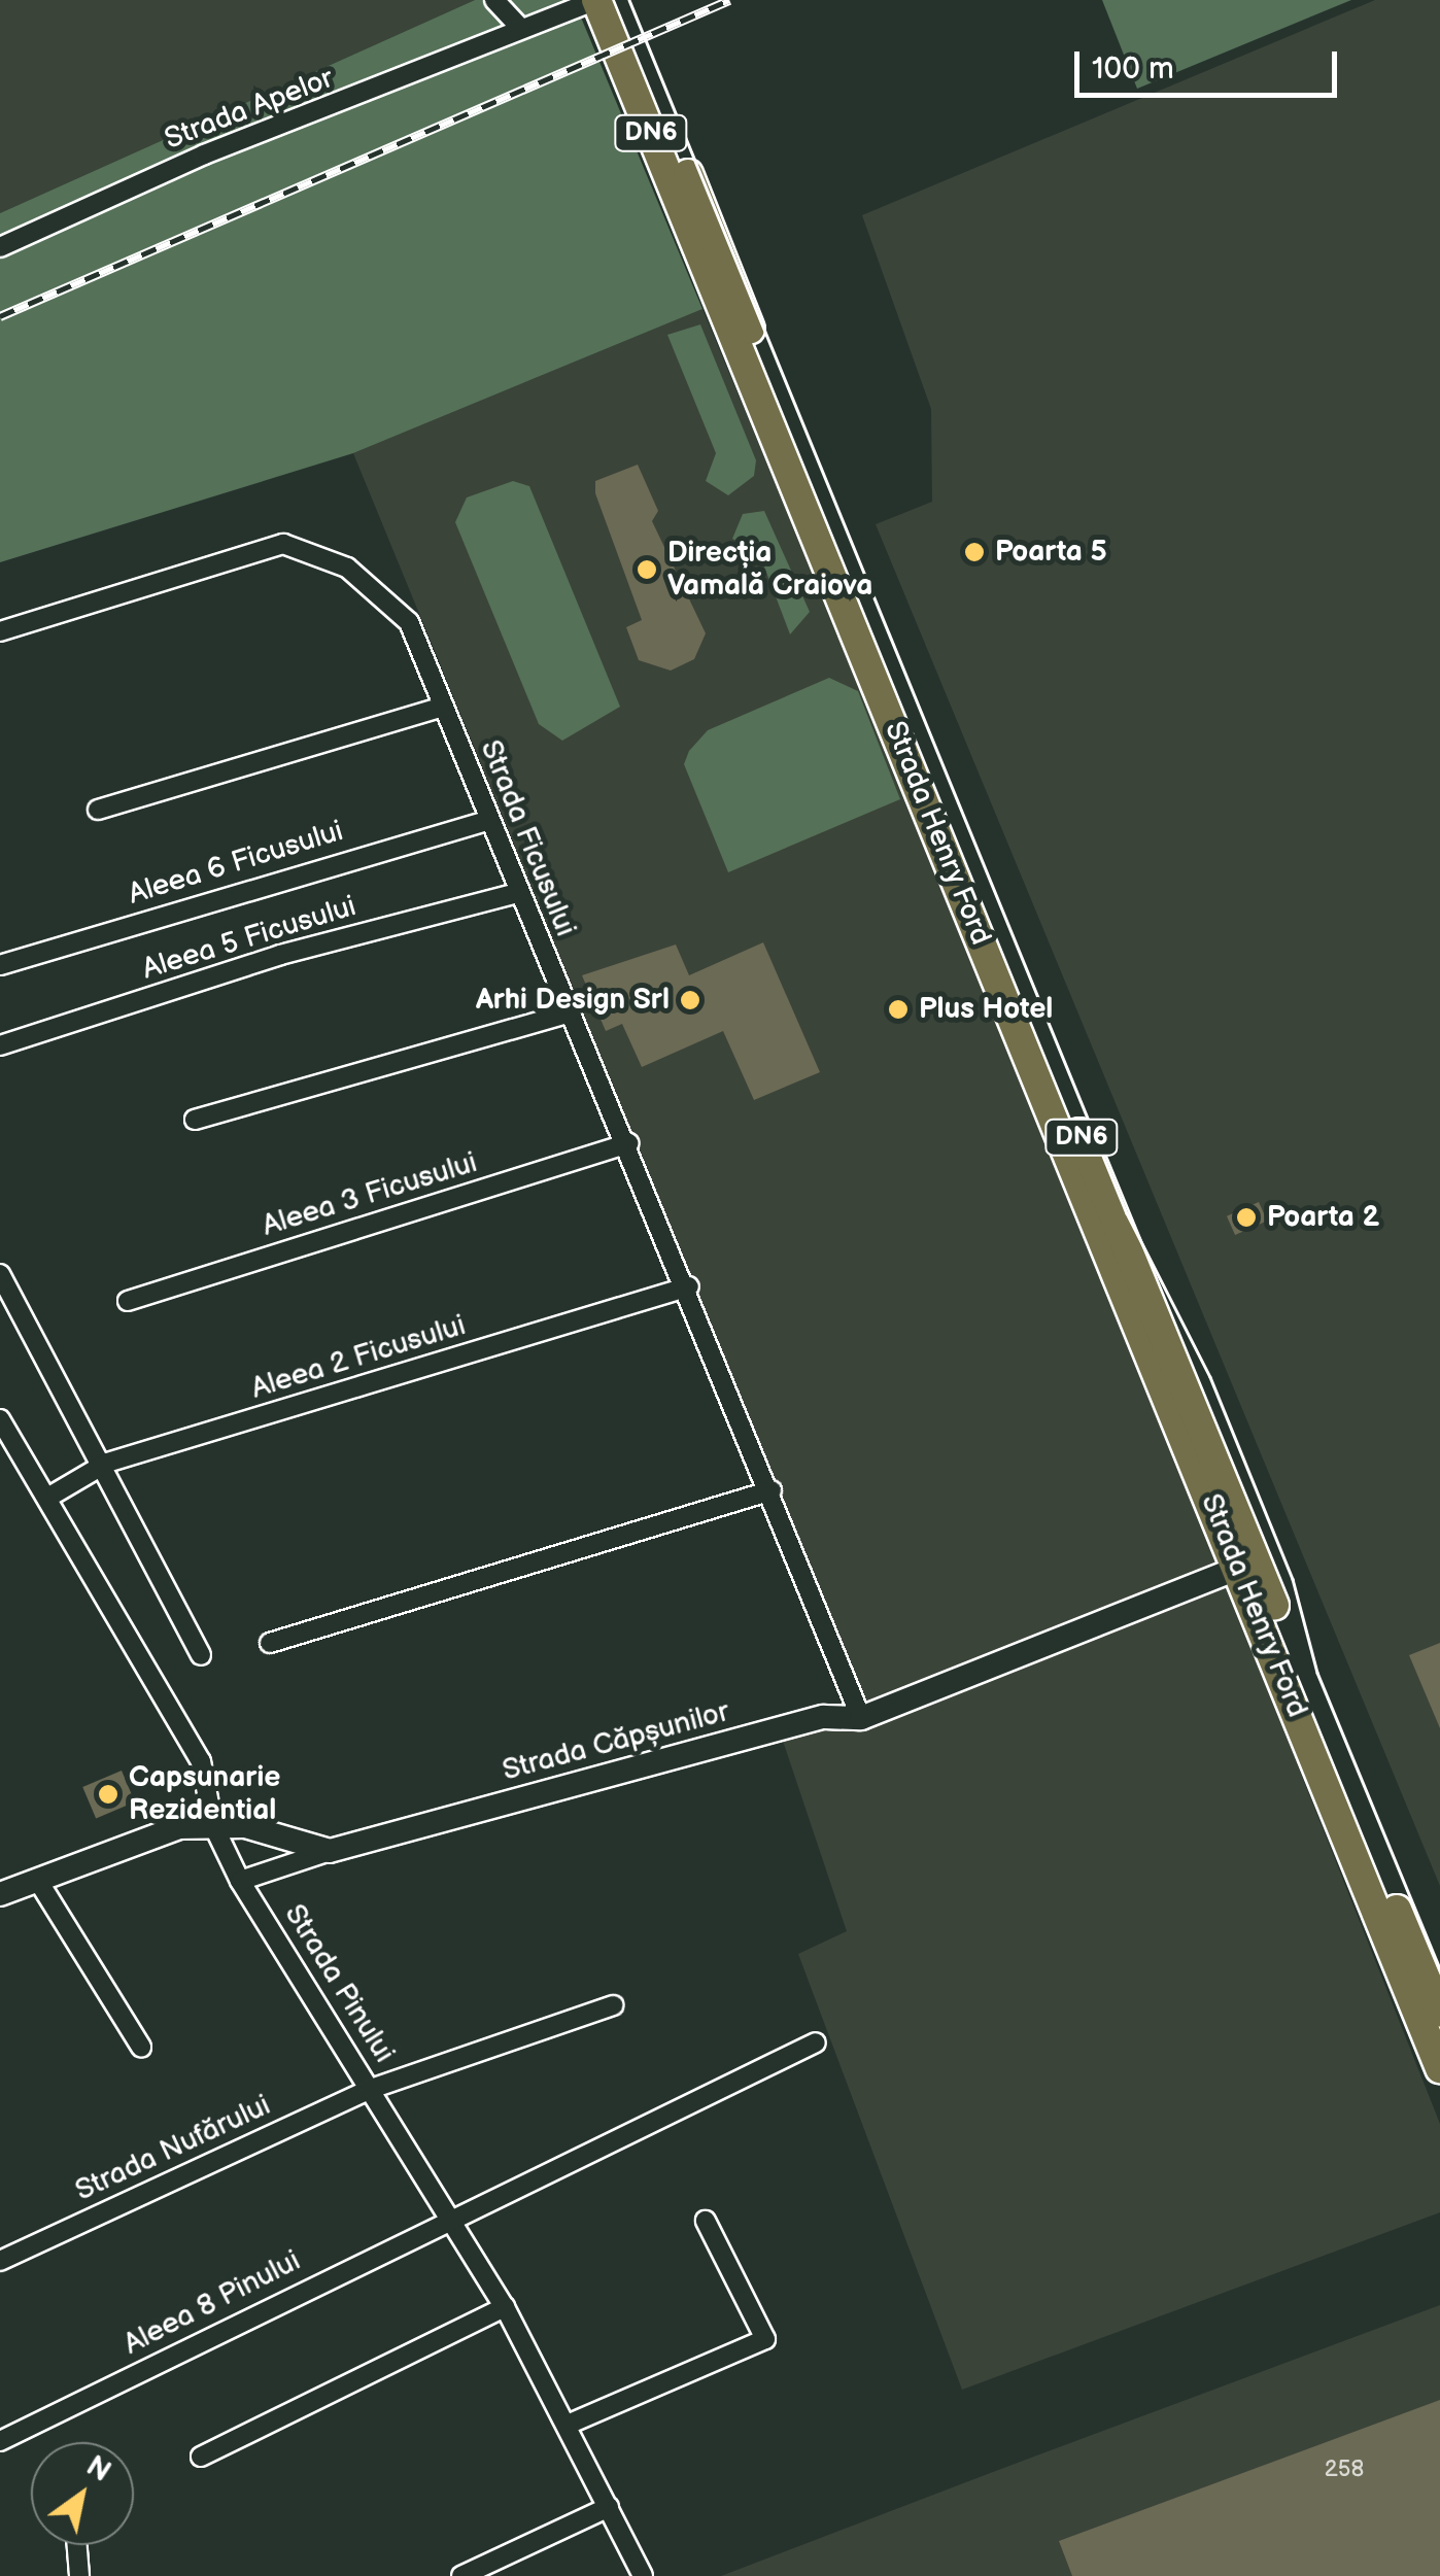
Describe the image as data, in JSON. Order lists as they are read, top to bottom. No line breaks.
{"streets":{"main road":["DN6","Strada Henry Ford"],"street":["Strada Apelor","Strada Ficusului","Aleea 6 Ficusului","Aleea 5 Ficusului","Aleea 3 Ficusului","Aleea 2 Ficusului","Strada Căpșunilor","Strada Pinului","Strada Nufărului","Aleea 8 Pinului"]},"crossings":[["Strada Apelor","Strada Henry Ford"],["Strada Henry Ford","Strada Căpșunilor"],["Strada Ficusului","Aleea 6 Ficusului"],["Strada Ficusului","Aleea 5 Ficusului"],["Strada Ficusului","Aleea 3 Ficusului"],["Strada Ficusului","Aleea 2 Ficusului"],["Strada Ficusului","Strada Căpșunilor"],["Aleea 2 Ficusului","Strada Pinului"],["Strada Căpșunilor","Strada Pinului"],["Strada Pinului","Strada Nufărului"],["Strada Pinului","Aleea 8 Pinului"]],"places":["Poarta 5","Direcția Vamală Craiova","Arhi Design Srl","Plus Hotel","Poarta 2","Capsunarie Rezidential"],"house_numbers":["258"],"scale_bar":"100 m","north":"top right"}
